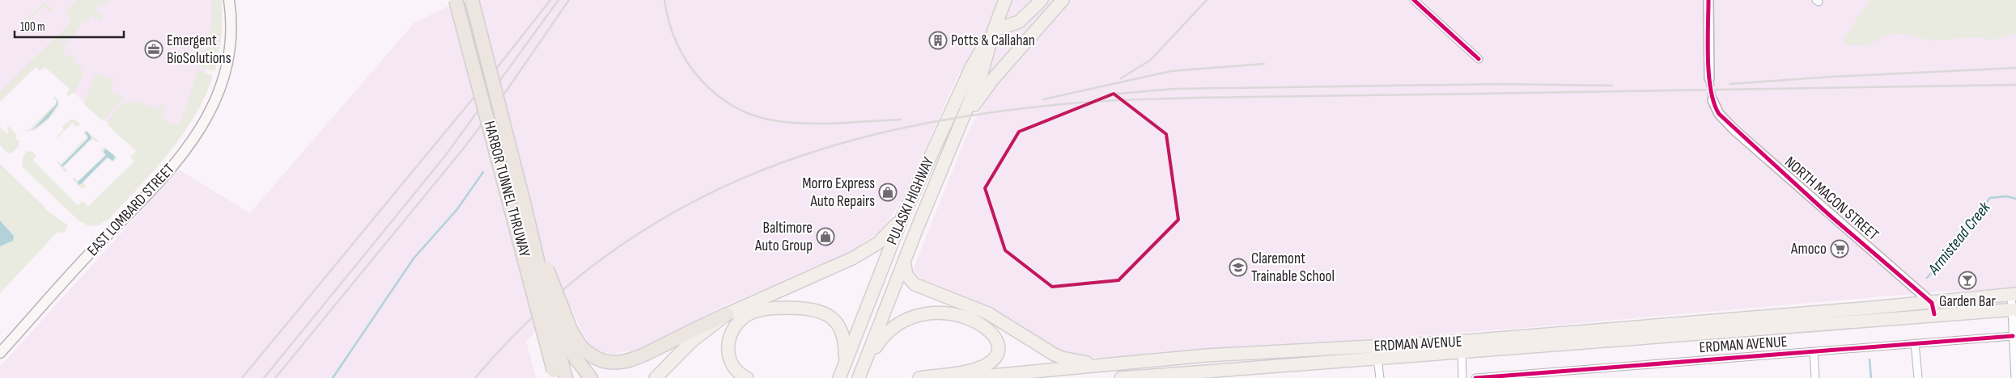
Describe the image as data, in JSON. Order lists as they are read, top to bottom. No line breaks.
{"streets":{"highway":["HARBOR TUNNEL THRUWAY"],"main road":["PULASKI HIGHWAY","EAST LOMBARD STREET","ERDMAN AVENUE"],"street":["NORTH MACON STREET"]},"crossings":[["NORTH MACON STREET","ERDMAN AVENUE"]],"water":["Armistead Creek"],"places":{"building":["Potts & Callahan"],"office":["Emergent BioSolutions"],"shop":["Morro Express Auto Repairs","Baltimore Auto Group"],"supermarket":["Amoco"],"school or university":["Claremont Trainable School"],"bar":["Garden Bar"]},"scale_bar":"100 m"}
